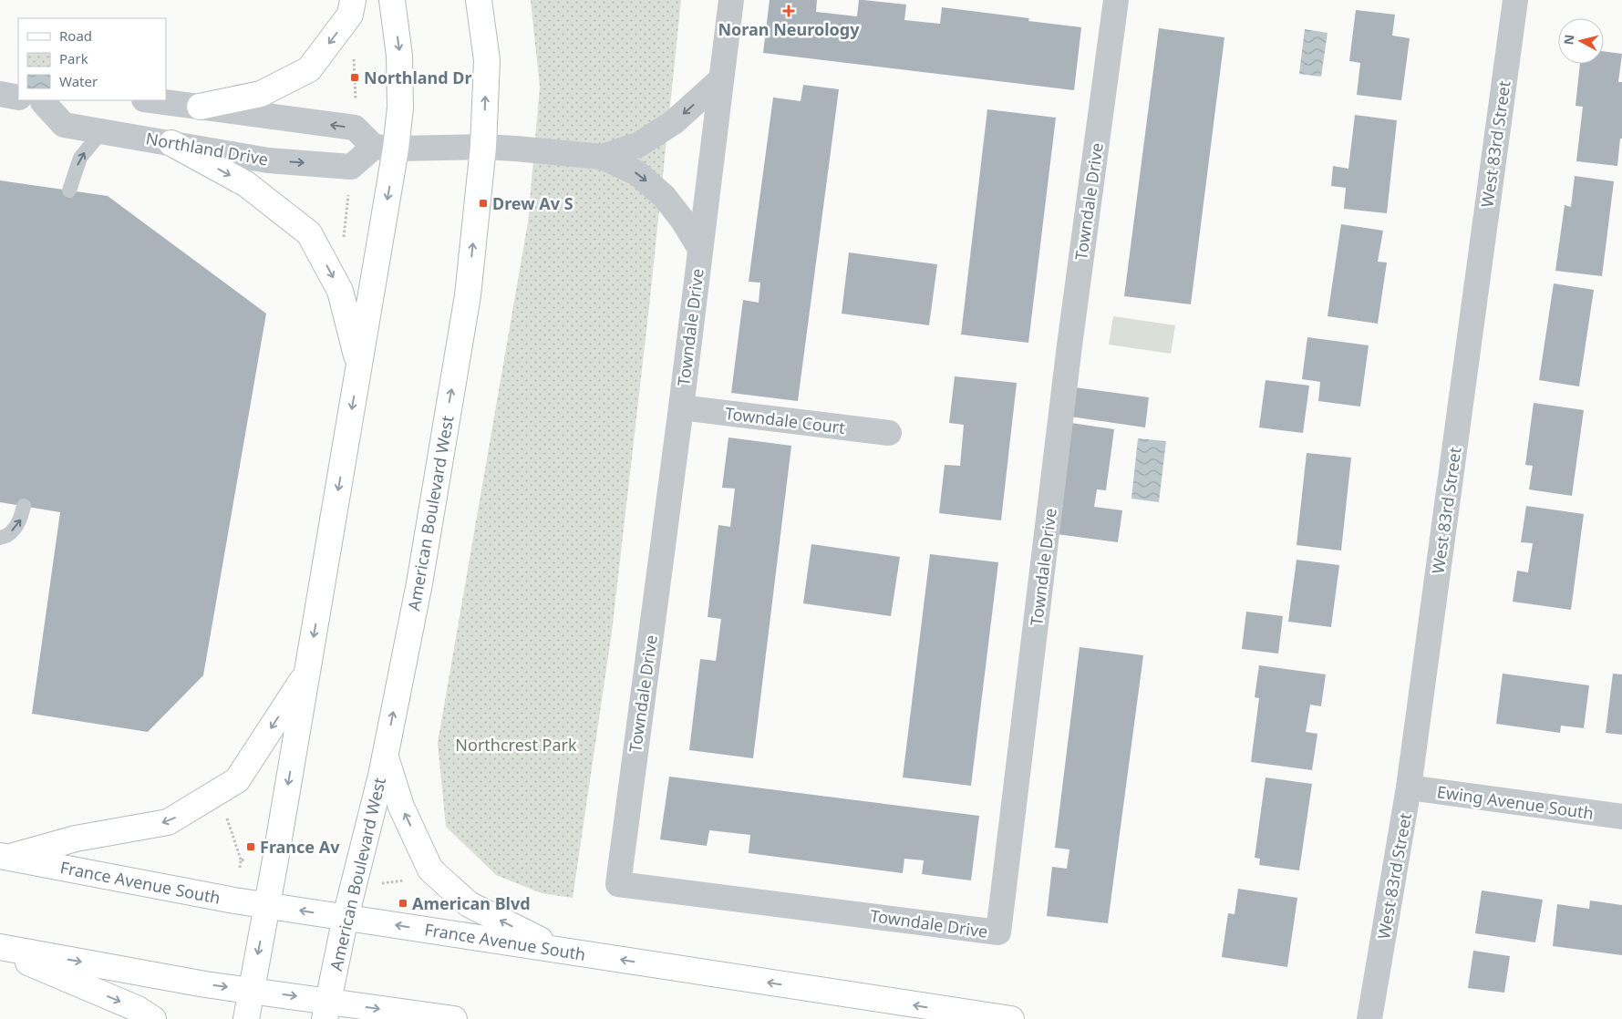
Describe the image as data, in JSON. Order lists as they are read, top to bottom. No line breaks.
{"streets":{"main road":["American Boulevard West","France Avenue South"],"street":["West 83rd Street","Northland Drive","Towndale Drive","Towndale Court","Ewing Avenue South"]},"crossings":[["West 83rd Street","Ewing Avenue South"],["Towndale Drive","Towndale Court"],["Towndale Drive","American Boulevard West"],["American Boulevard West","France Avenue South"]],"one_way":["France Avenue South"],"parks":["Northcrest Park"],"places":{"health":["Noran Neurology"],"transit":["Northland Dr","Drew Av S","France Av","American Blvd"]},"legend":["Road","Park","Water"],"north":"left"}
